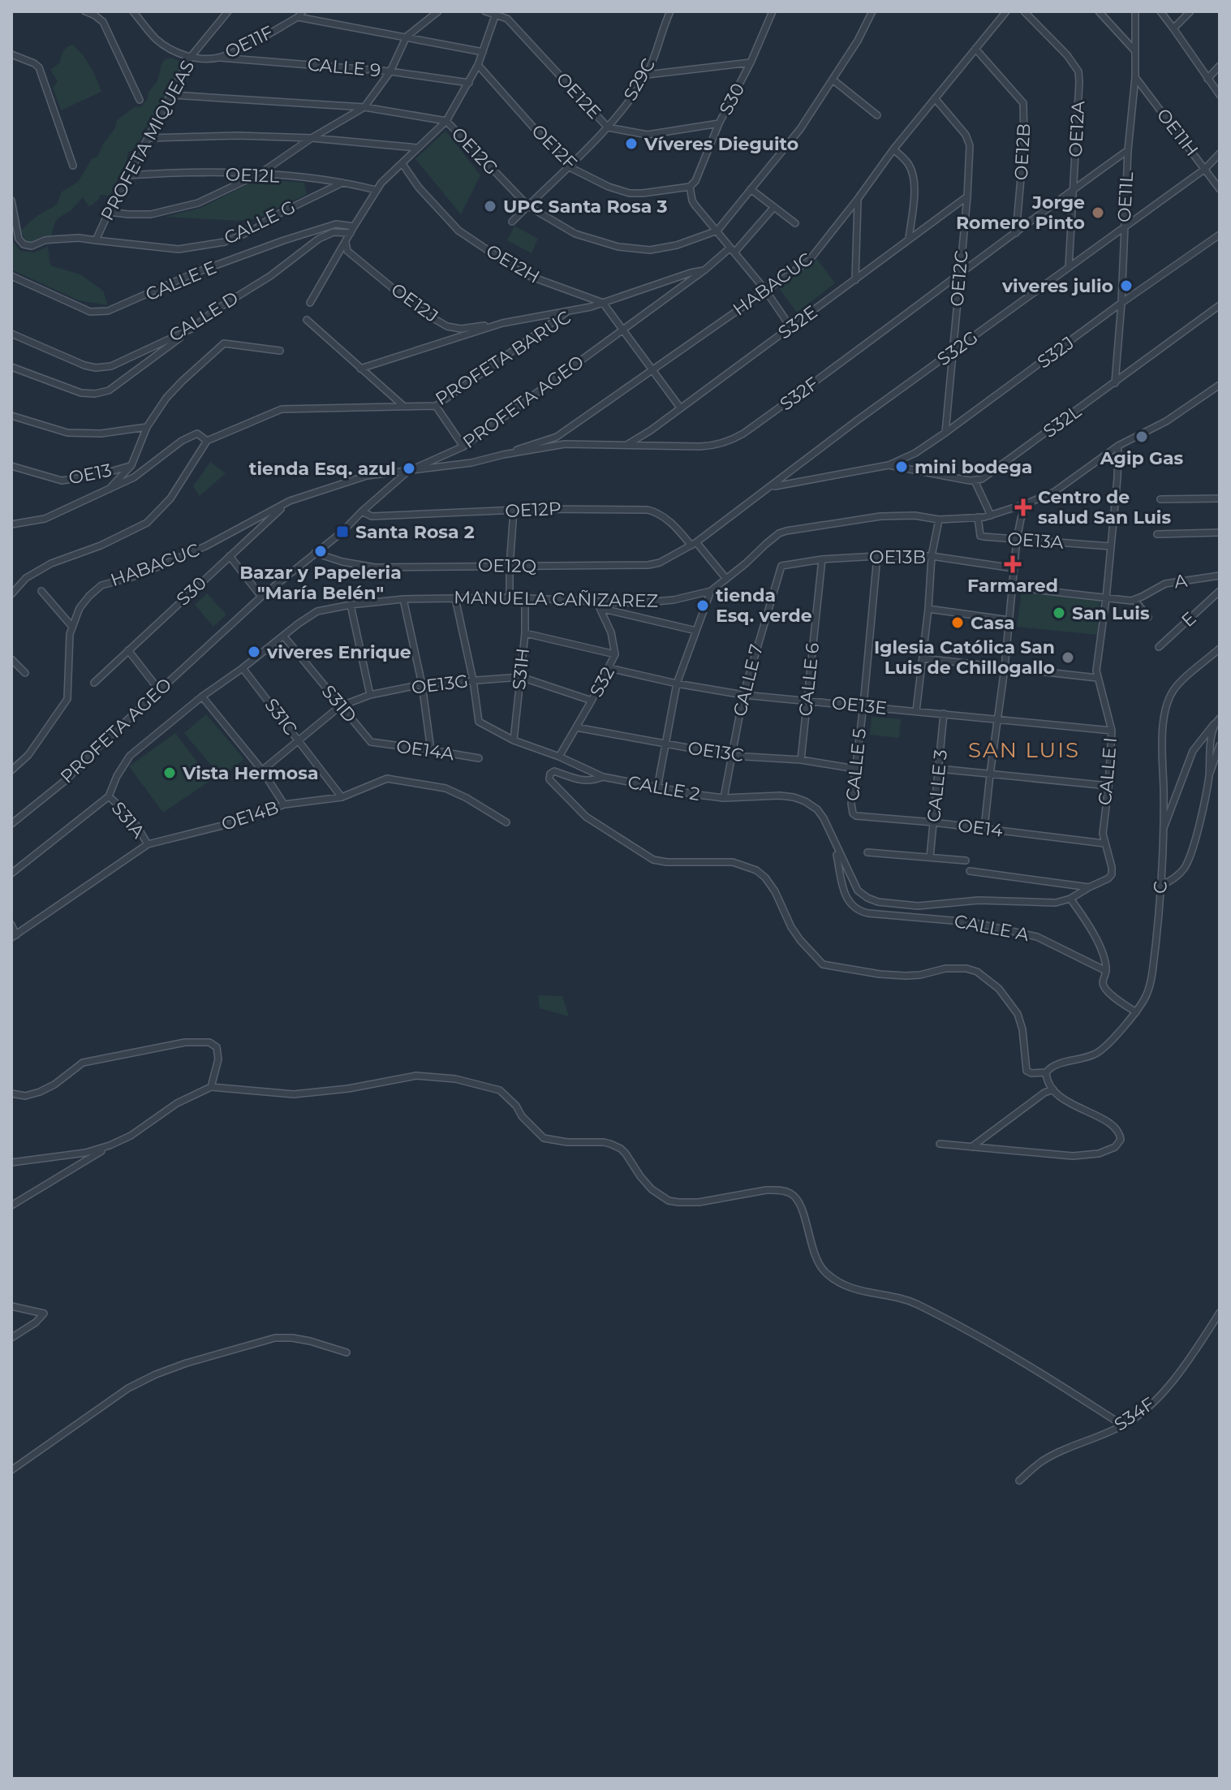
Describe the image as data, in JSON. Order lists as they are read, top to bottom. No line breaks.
{"streets":{"street":["OE11F","CALLE 9","S29C","OE12E","S30","OE12A","OE11H","PROFETA MIQUEAS","OE12F","OE12G","OE12B","OE12L","OE11L","CALLE G","OE12H","OE12C","CALLE E","HABACUC","OE12J","CALLE D","S32E","S32G","S32J","PROFETA BARUC","S32F","PROFETA AGEO","S32L","OE13","OE12P","OE13A","OE13B","OE12Q","A","MANUELA CAÑIZAREZ","E","S31H","CALLE 6","CALLE 7","S32","OE13G","S31D","OE13E","S31C","OE14A","OE13C","CALLE 5","CALLE I","CALLE 3","CALLE 2","OE14B","S31A","OE14","C","CALLE A","S34F"]},"crossings":[["OE11F","CALLE 9"],["OE11F","PROFETA MIQUEAS"],["S29C","OE12E"],["S29C","OE12F"],["S29C","OE12G"],["OE12E","S30"],["S30","OE12F"],["S30","HABACUC"],["OE12A","S32G"],["OE12A","S32F"],["OE11H","OE11L"],["OE11H","S32G"],["PROFETA MIQUEAS","OE12G"],["PROFETA MIQUEAS","OE12L"],["PROFETA MIQUEAS","CALLE G"],["OE12B","HABACUC"],["OE12B","S32F"],["OE12L","CALLE G"],["OE11L","S32G"],["OE11L","S32J"],["OE11L","S32F"],["OE11L","S32L"],["OE12H","PROFETA BARUC"],["OE12C","HABACUC"],["OE12C","S32E"],["OE12C","S32G"],["OE12C","S32J"],["OE12C","S32F"],["CALLE E","CALLE D"],["HABACUC","S32F"],["HABACUC","PROFETA AGEO"],["S32E","S32F"],["S32G","OE12P"],["S32G","OE12Q"],["PROFETA BARUC","PROFETA AGEO"],["S32F","PROFETA AGEO"],["PROFETA AGEO","OE12P"],["PROFETA AGEO","OE12Q"],["OE12P","OE12Q"],["OE12P","MANUELA CAÑIZAREZ"],["OE13A","MANUELA CAÑIZAREZ"],["OE13A","CALLE I"],["OE13B","CALLE 6"],["OE13B","CALLE 7"],["OE13B","CALLE 5"],["MANUELA CAÑIZAREZ","S31H"],["MANUELA CAÑIZAREZ","S32"],["MANUELA CAÑIZAREZ","S31D"],["MANUELA CAÑIZAREZ","S31C"],["MANUELA CAÑIZAREZ","CALLE I"],["MANUELA CAÑIZAREZ","S31A"],["S31H","OE13G"],["S31H","CALLE 2"],["CALLE 6","OE13E"],["CALLE 6","OE13C"],["CALLE 7","OE13E"],["CALLE 7","OE13C"],["CALLE 7","CALLE 2"],["S32","OE13G"],["S32","OE13E"],["S32","OE13C"],["S32","CALLE 2"],["OE13G","S31D"],["OE13G","S31C"],["OE13G","CALLE 2"],["S31D","OE14A"],["OE13E","CALLE 5"],["OE13E","CALLE I"],["OE13E","CALLE 3"],["S31C","OE14B"],["OE13C","CALLE 5"],["CALLE 5","OE14"],["CALLE I","OE14"],["CALLE 3","OE14"],["CALLE 2","CALLE A"],["OE14B","S31A"]],"districts":["SAN LUIS"],"places":{"other":["Víveres Dieguito","UPC Santa Rosa 3","Jorge Romero Pinto","viveres julio","Agip Gas","mini bodega","tienda Esq. azul","Bazar y Papeleria \"María Belén\"","tienda Esq. verde","San Luis","Casa","viveres Enrique","Iglesia Católica San Luis de Chillogallo","Vista Hermosa"],"health":["Centro de salud San Luis","Farmared"],"transit":["Santa Rosa 2"]}}
